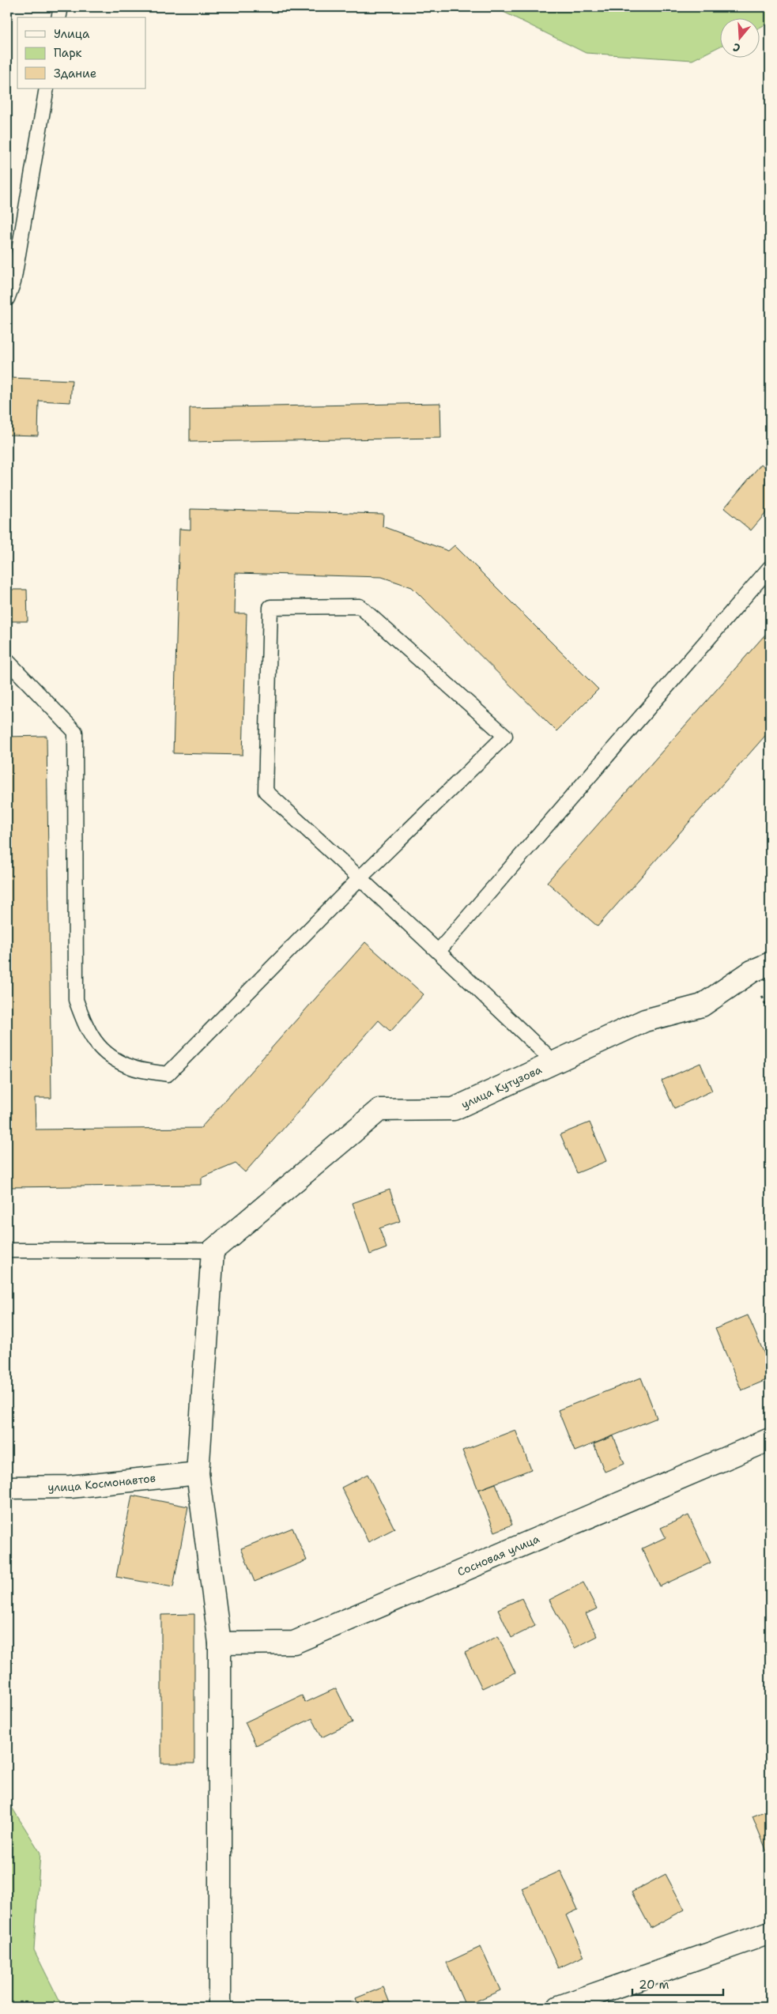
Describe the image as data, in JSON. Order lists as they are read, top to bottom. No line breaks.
{"streets":{"street":["улица Кутузова","улица Космонавтов","Сосновая улица"]},"legend":["Улица","Парк","Здание"],"scale_bar":"20 m","north":"bottom"}
